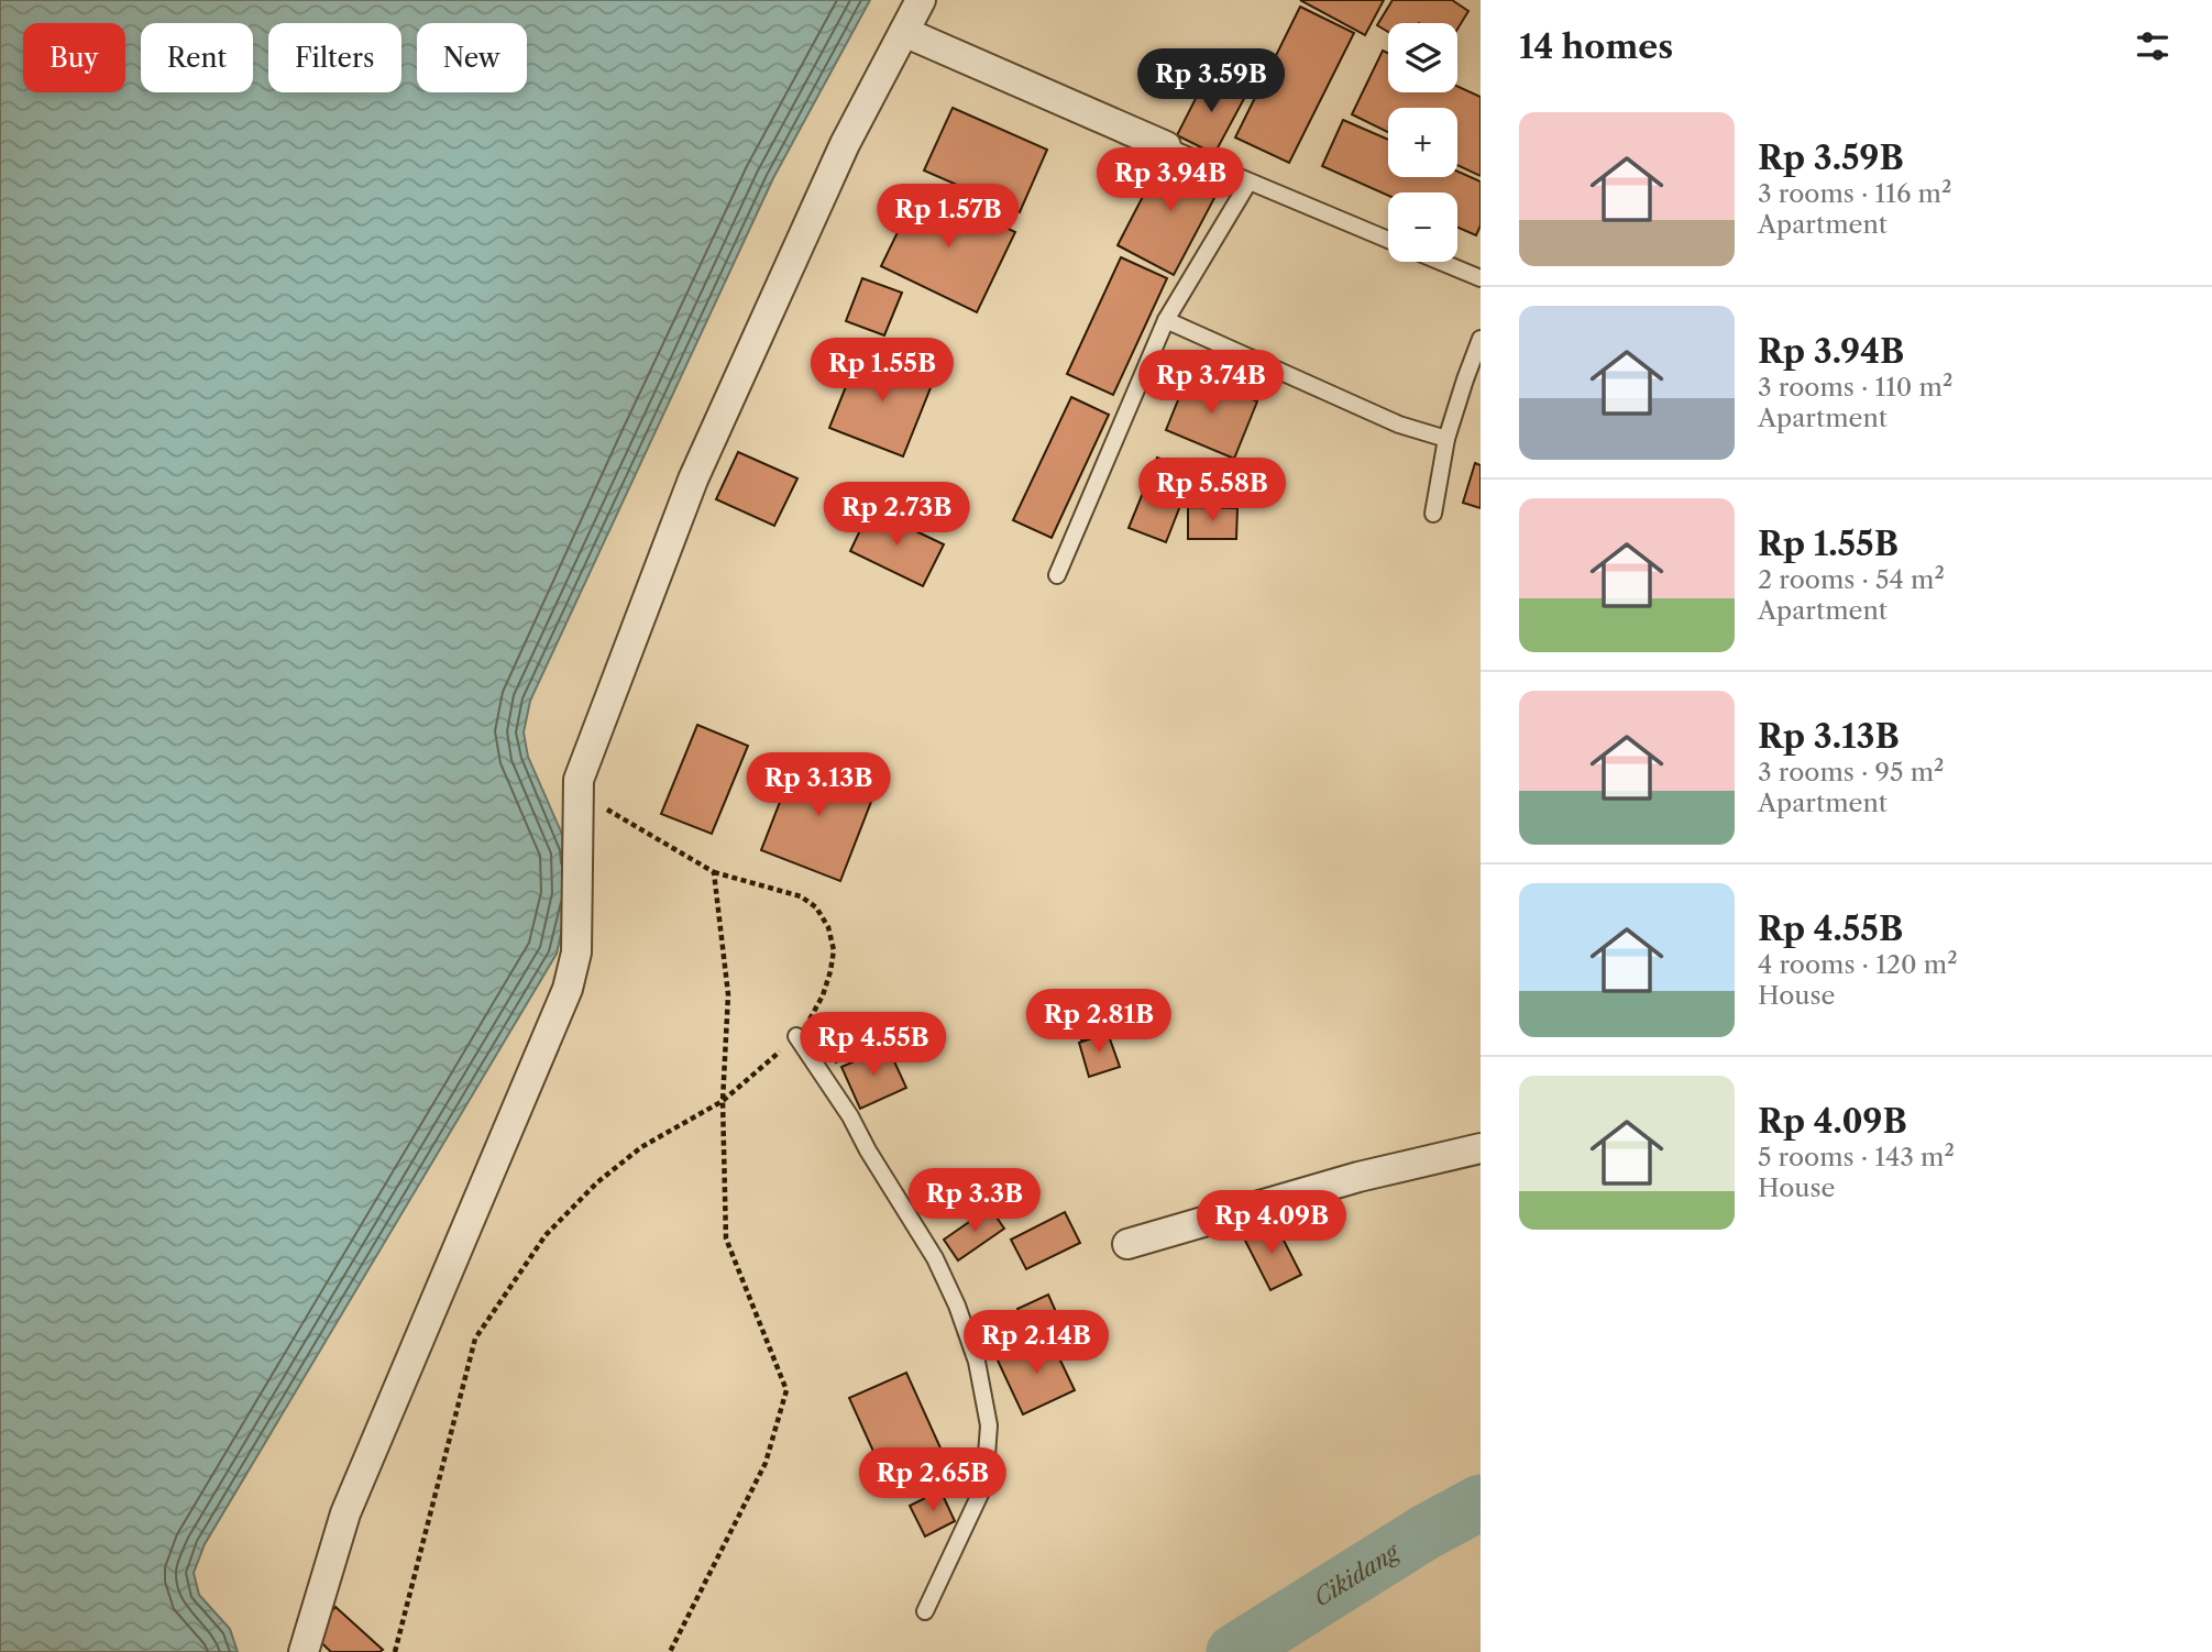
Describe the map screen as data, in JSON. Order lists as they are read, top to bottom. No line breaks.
{"water":["Cikidang"],"page":{"heading":"14 homes","map_buttons":["+","−"],"chip":["Buy","Rent","Filters","New"],"price":["Rp 3.59B","Rp 3.94B","Rp 1.57B","Rp 1.55B","Rp 3.74B","Rp 5.58B","Rp 2.73B","Rp 3.13B","Rp 2.81B","Rp 4.55B","Rp 3.3B","Rp 4.09B","Rp 2.14B","Rp 2.65B"],"list":[{"name":"Rp 3.59B","note":"3 rooms · 116 m² · Apartment"},{"name":"Rp 3.94B","note":"3 rooms · 110 m² · Apartment"},{"name":"Rp 1.55B","note":"2 rooms · 54 m² · Apartment"},{"name":"Rp 3.13B","note":"3 rooms · 95 m² · Apartment"},{"name":"Rp 4.55B","note":"4 rooms · 120 m² · House"},{"name":"Rp 4.09B","note":"5 rooms · 143 m² · House"}]}}
